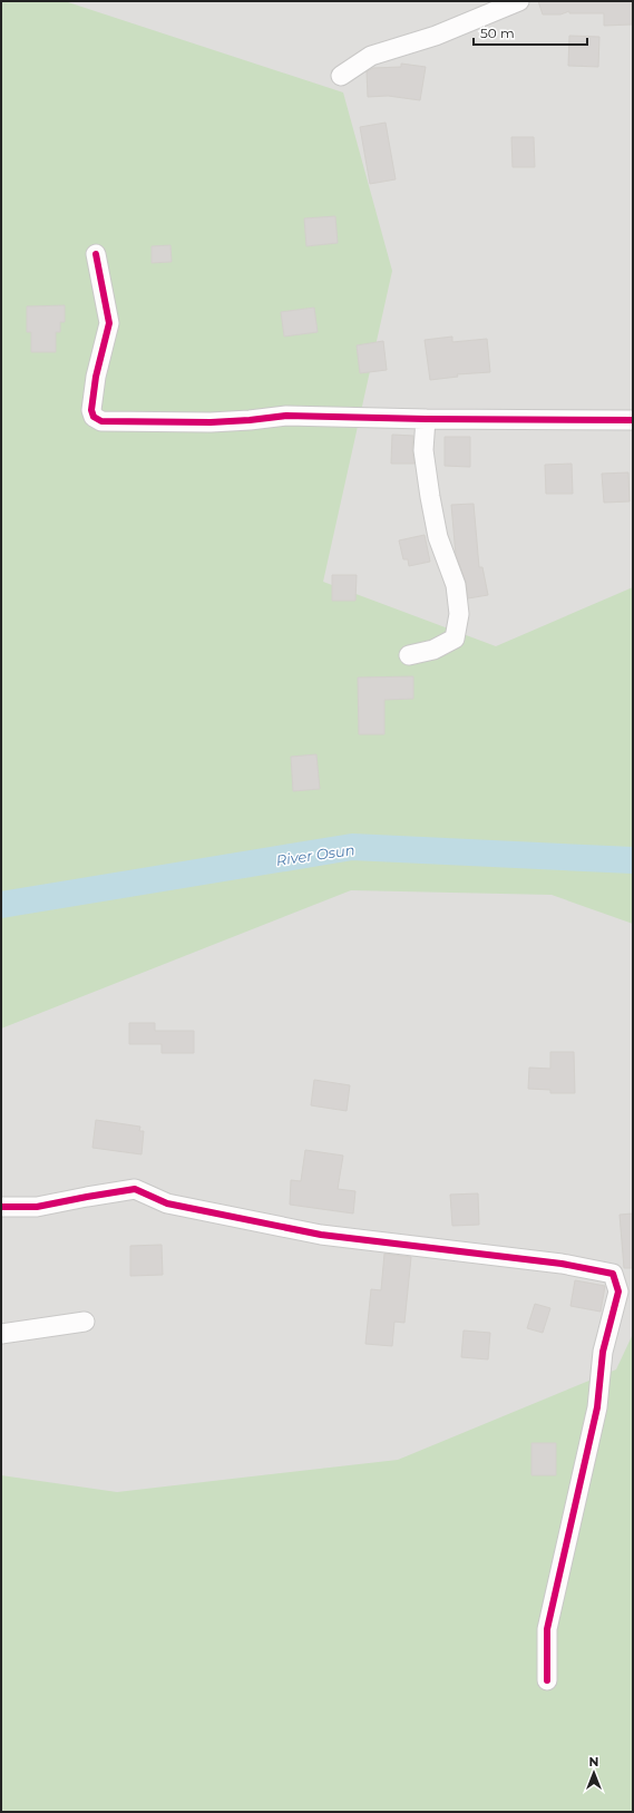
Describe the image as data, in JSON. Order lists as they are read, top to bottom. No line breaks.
{"water":["River Osun"],"scale_bar":"50 m","north":"top"}
